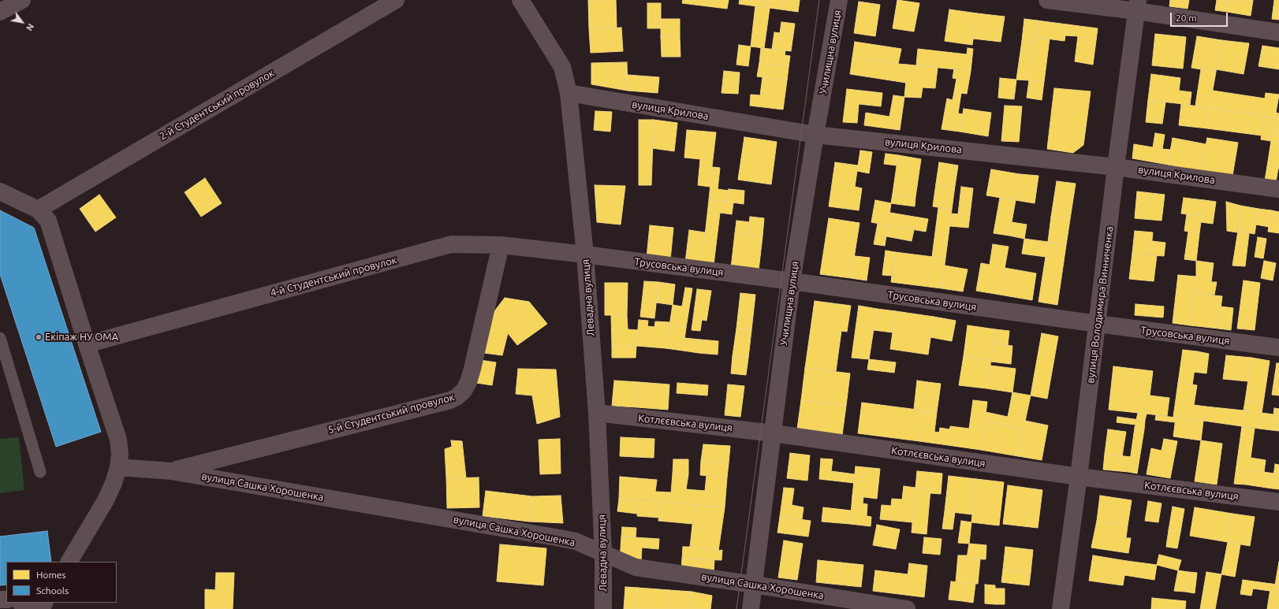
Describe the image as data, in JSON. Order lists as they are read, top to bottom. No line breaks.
{"streets":{"street":["Училищна вулиця","2-й Студентський провулок","вулиця Крилова","Трусовська вулиця","4-й Студентський провулок","Левадна вулиця","вулиця Володимира Винниченка","5-й Студентський провулок","Котлєєвська вулиця","вулиця Сашка Хорошенка"]},"crossings":[["Училищна вулиця","вулиця Крилова"],["Училищна вулиця","Трусовська вулиця"],["Училищна вулиця","Котлєєвська вулиця"],["Училищна вулиця","вулиця Сашка Хорошенка"],["вулиця Крилова","Левадна вулиця"],["вулиця Крилова","вулиця Володимира Винниченка"],["Трусовська вулиця","4-й Студентський провулок"],["Трусовська вулиця","Левадна вулиця"],["Трусовська вулиця","вулиця Володимира Винниченка"],["4-й Студентський провулок","Левадна вулиця"],["4-й Студентський провулок","5-й Студентський провулок"],["Левадна вулиця","Котлєєвська вулиця"],["Левадна вулиця","вулиця Сашка Хорошенка"],["вулиця Володимира Винниченка","Котлєєвська вулиця"],["5-й Студентський провулок","вулиця Сашка Хорошенка"]],"places":["Екіпаж НУ ОМА"],"legend":["Homes","Schools"],"scale_bar":"20 m","north":"bottom right"}
